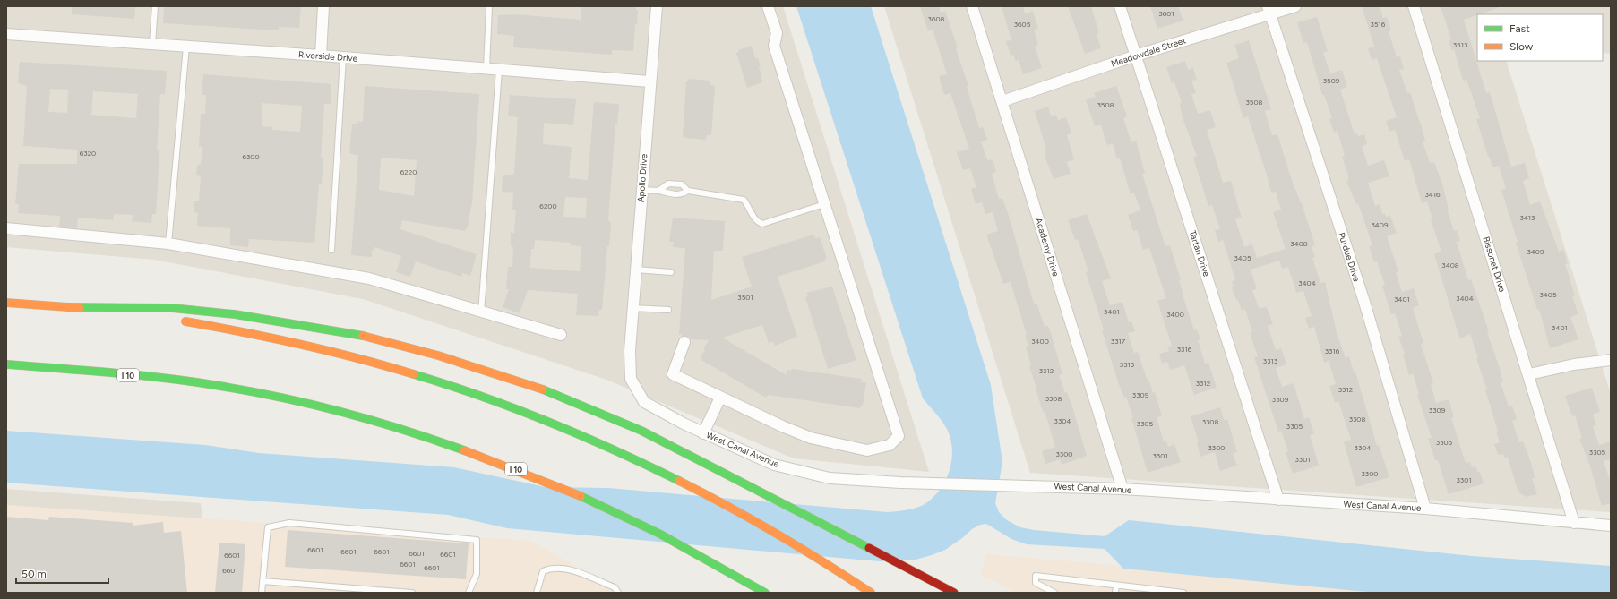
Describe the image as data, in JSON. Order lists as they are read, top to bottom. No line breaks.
{"streets":{"highway":["I 10"],"street":["Meadowdale Street","Riverside Drive","Apollo Drive","Academy Drive","Tartan Drive","Purdue Drive","Bissonet Drive","West Canal Avenue"]},"crossings":[["Meadowdale Street","Academy Drive"],["Meadowdale Street","Tartan Drive"],["Meadowdale Street","Purdue Drive"],["Riverside Drive","Apollo Drive"],["Apollo Drive","West Canal Avenue"],["Academy Drive","West Canal Avenue"],["Tartan Drive","West Canal Avenue"],["Purdue Drive","West Canal Avenue"],["Bissonet Drive","West Canal Avenue"]],"house_numbers":["3601","3608","3605","3516","3513","3509","3508","3508","6320","6300","6220","3416","6200","3413","3409","3408","3409","3405","3408","3404","3405","3501","3404","3401","3401","3400","3401","3400","3317","3316","3316","3313","3313","3312","3312","3312","3309","3308","3309","3309","3308","3304","3308","3305","3305","3305","3300","3304","3305","3300","3301","3301","3300","3301","6601","6601","6601","6601","6601","6601","6601","6601","6601"],"legend":["Fast","Slow"],"scale_bar":"50 m"}
